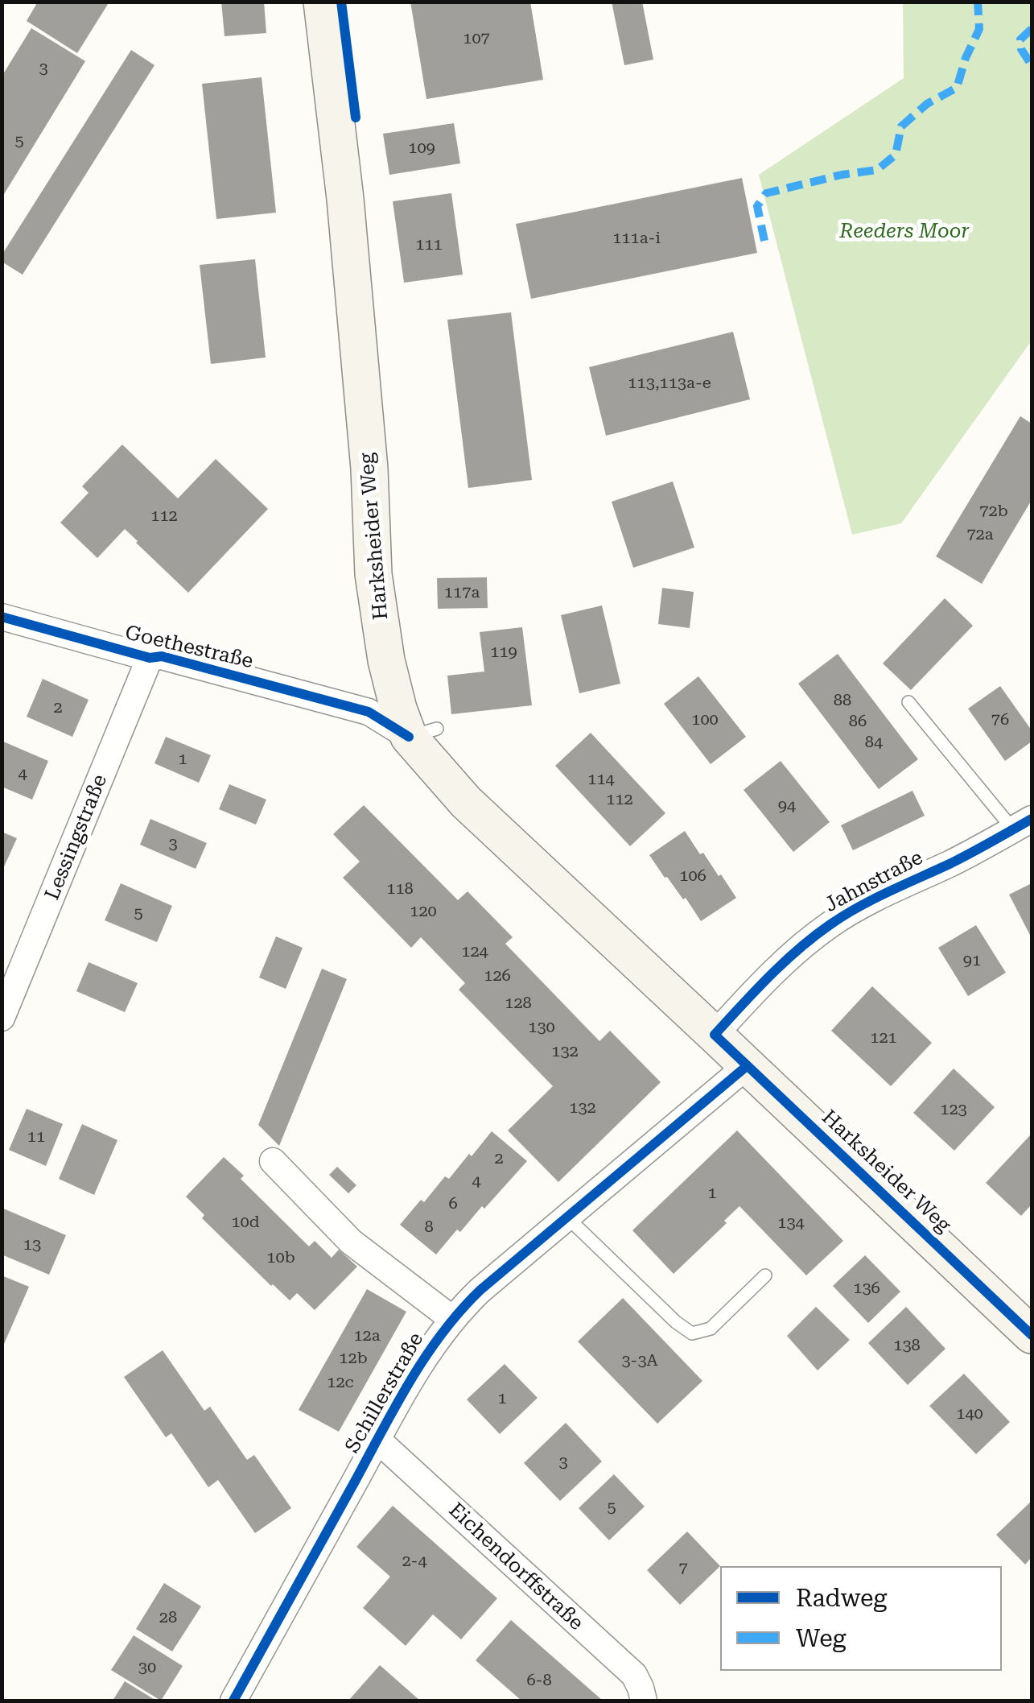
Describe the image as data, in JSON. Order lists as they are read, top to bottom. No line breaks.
{"streets":{"main road":["Harksheider Weg"],"street":["Goethestraße","Lessingstraße","Jahnstraße","Schillerstraße","Eichendorffstraße"]},"crossings":[["Harksheider Weg","Goethestraße"],["Harksheider Weg","Jahnstraße"],["Harksheider Weg","Schillerstraße"],["Goethestraße","Lessingstraße"],["Schillerstraße","Eichendorffstraße"]],"parks":["Reeders Moor"],"house_numbers":["107","3","5","109","111a-i","111","113,113a-e","72b","112","72a","117a","119","88","2","100","76","86","84","1","4","114","112","94","3","106","118","120","5","124","91","126","128","130","121","132","132","123","11","2","4","1","6","10d","134","8","13","10b","136","12a","138","12b","3-3A","12c","1","140","3","5","2-4","7","28","30","6-8"],"legend":["Radweg","Weg"]}
